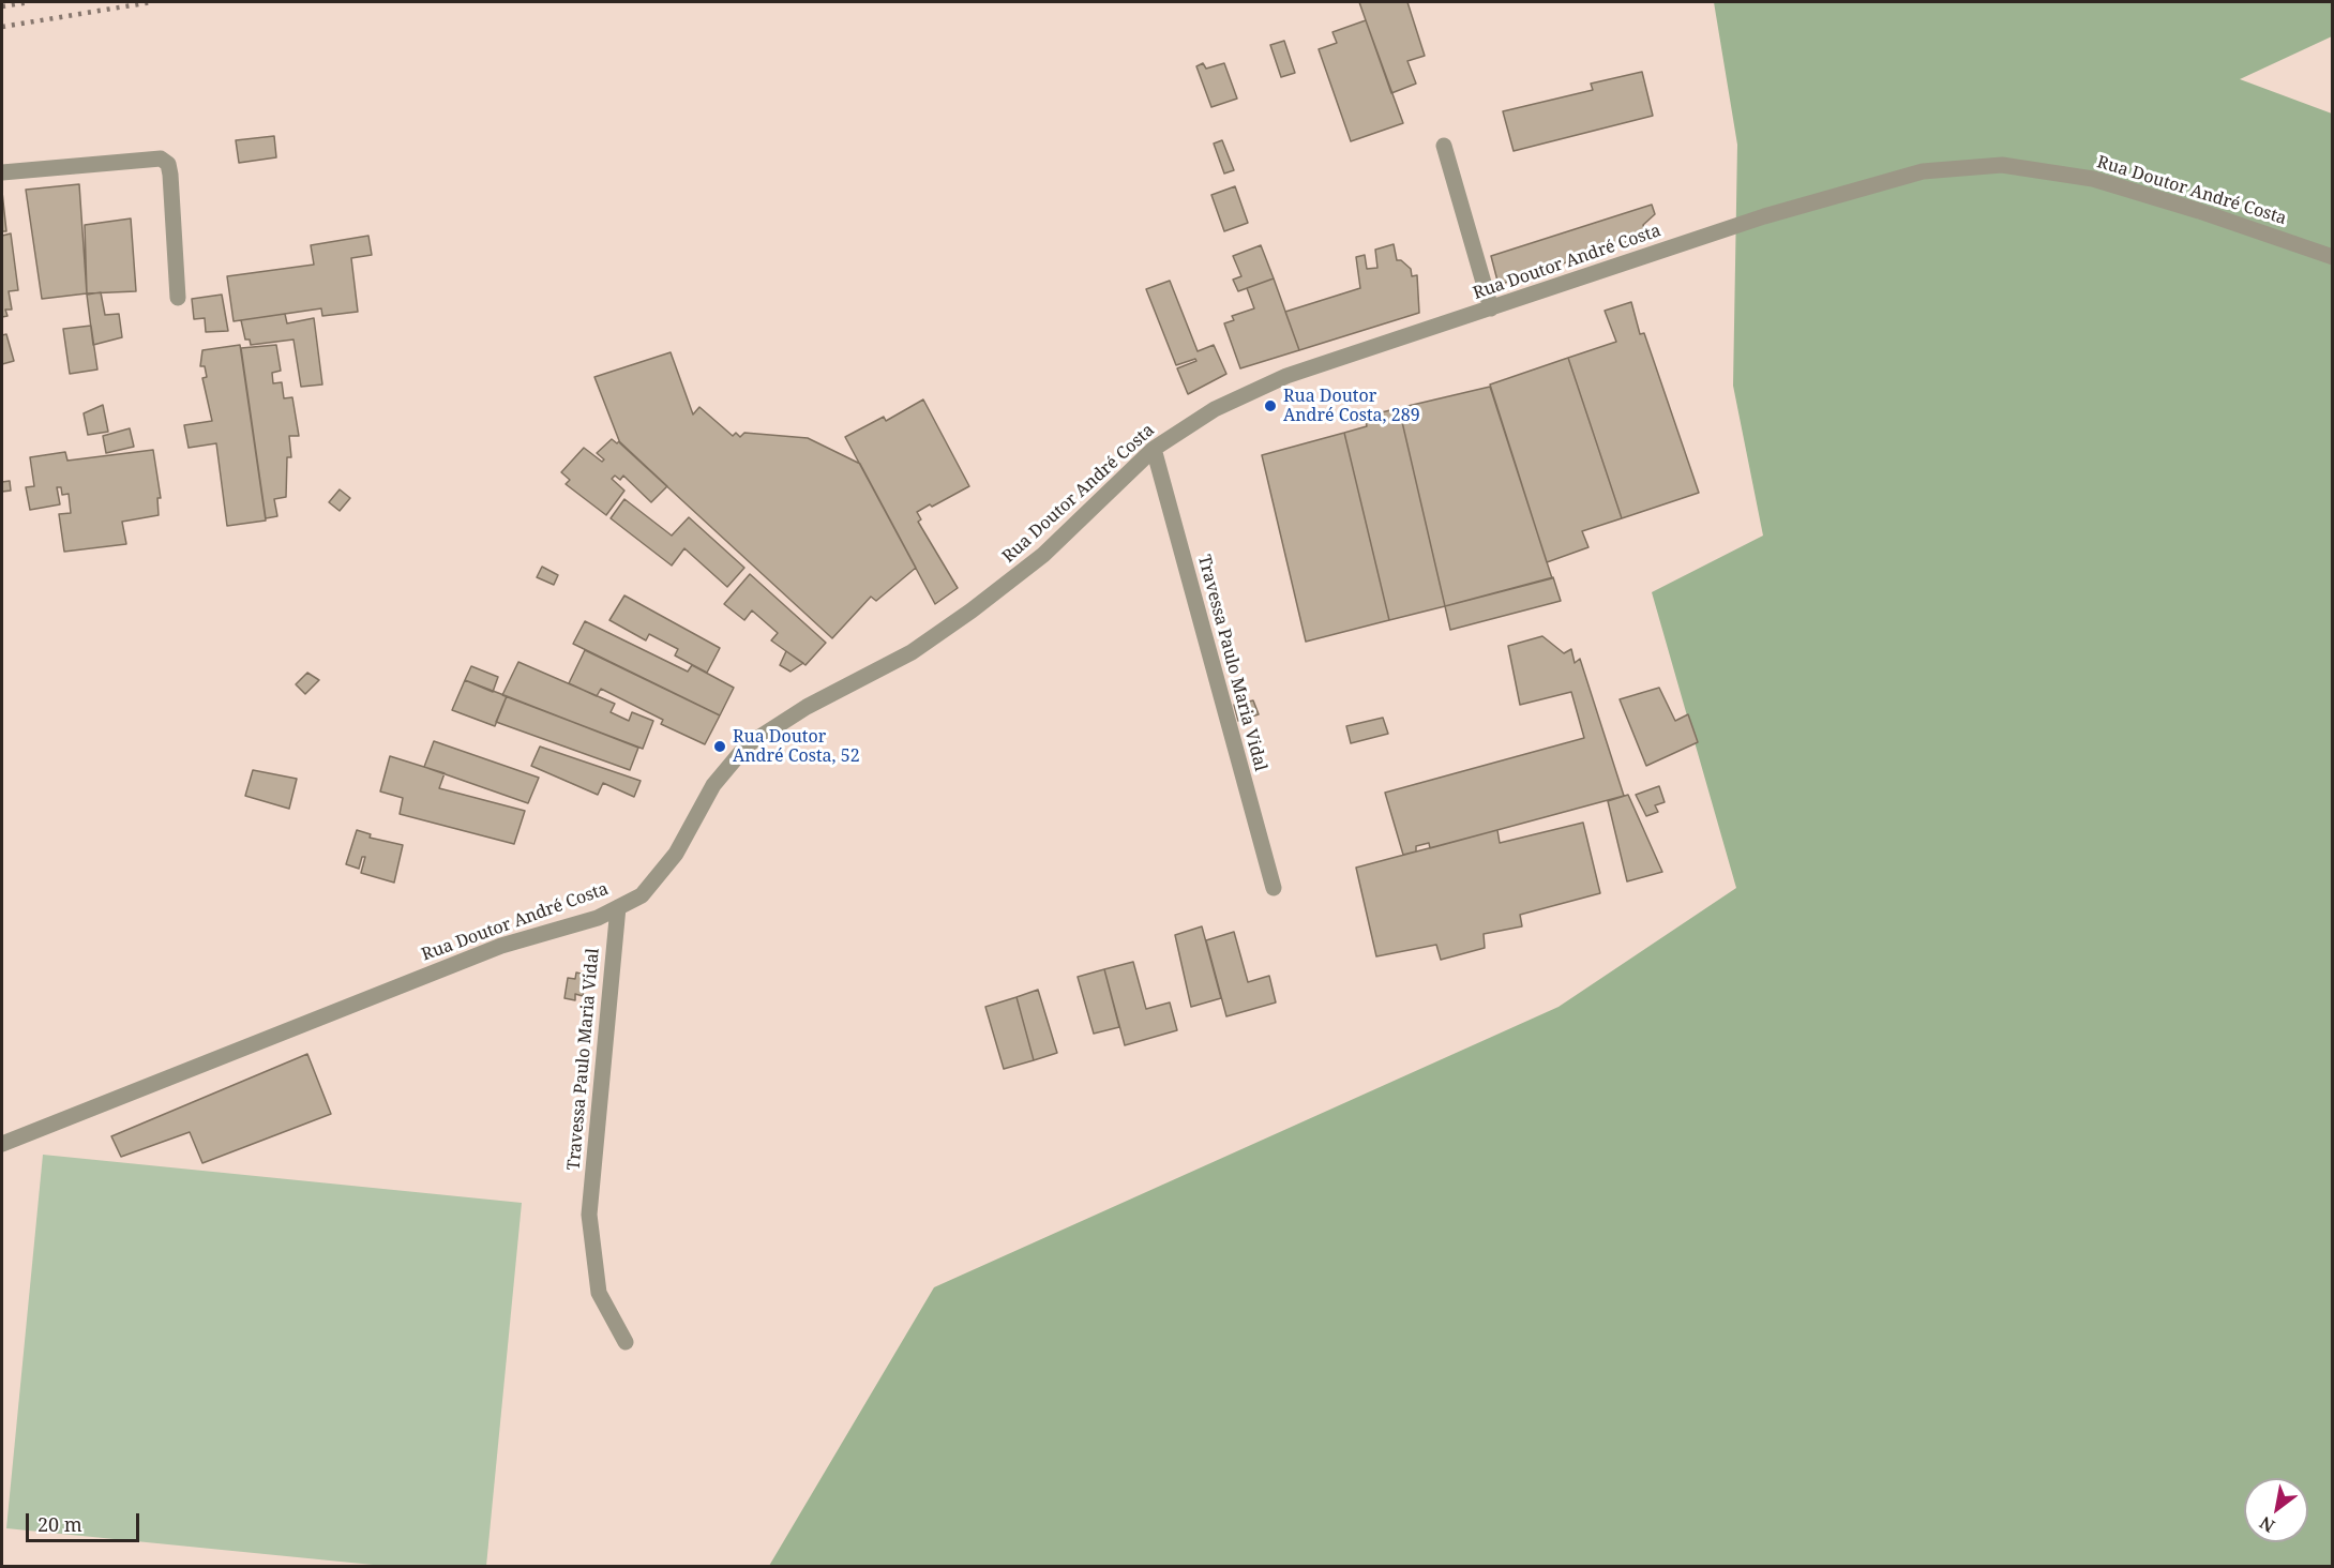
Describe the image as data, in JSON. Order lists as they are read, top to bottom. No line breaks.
{"streets":{"street":["Rua Doutor André Costa","Travessa Paulo Maria Vidal"]},"crossings":[["Rua Doutor André Costa","Travessa Paulo Maria Vidal"]],"places":["Rua Doutor André Costa, 289","Rua Doutor André Costa, 52"],"scale_bar":"20 m","north":"bottom left"}
